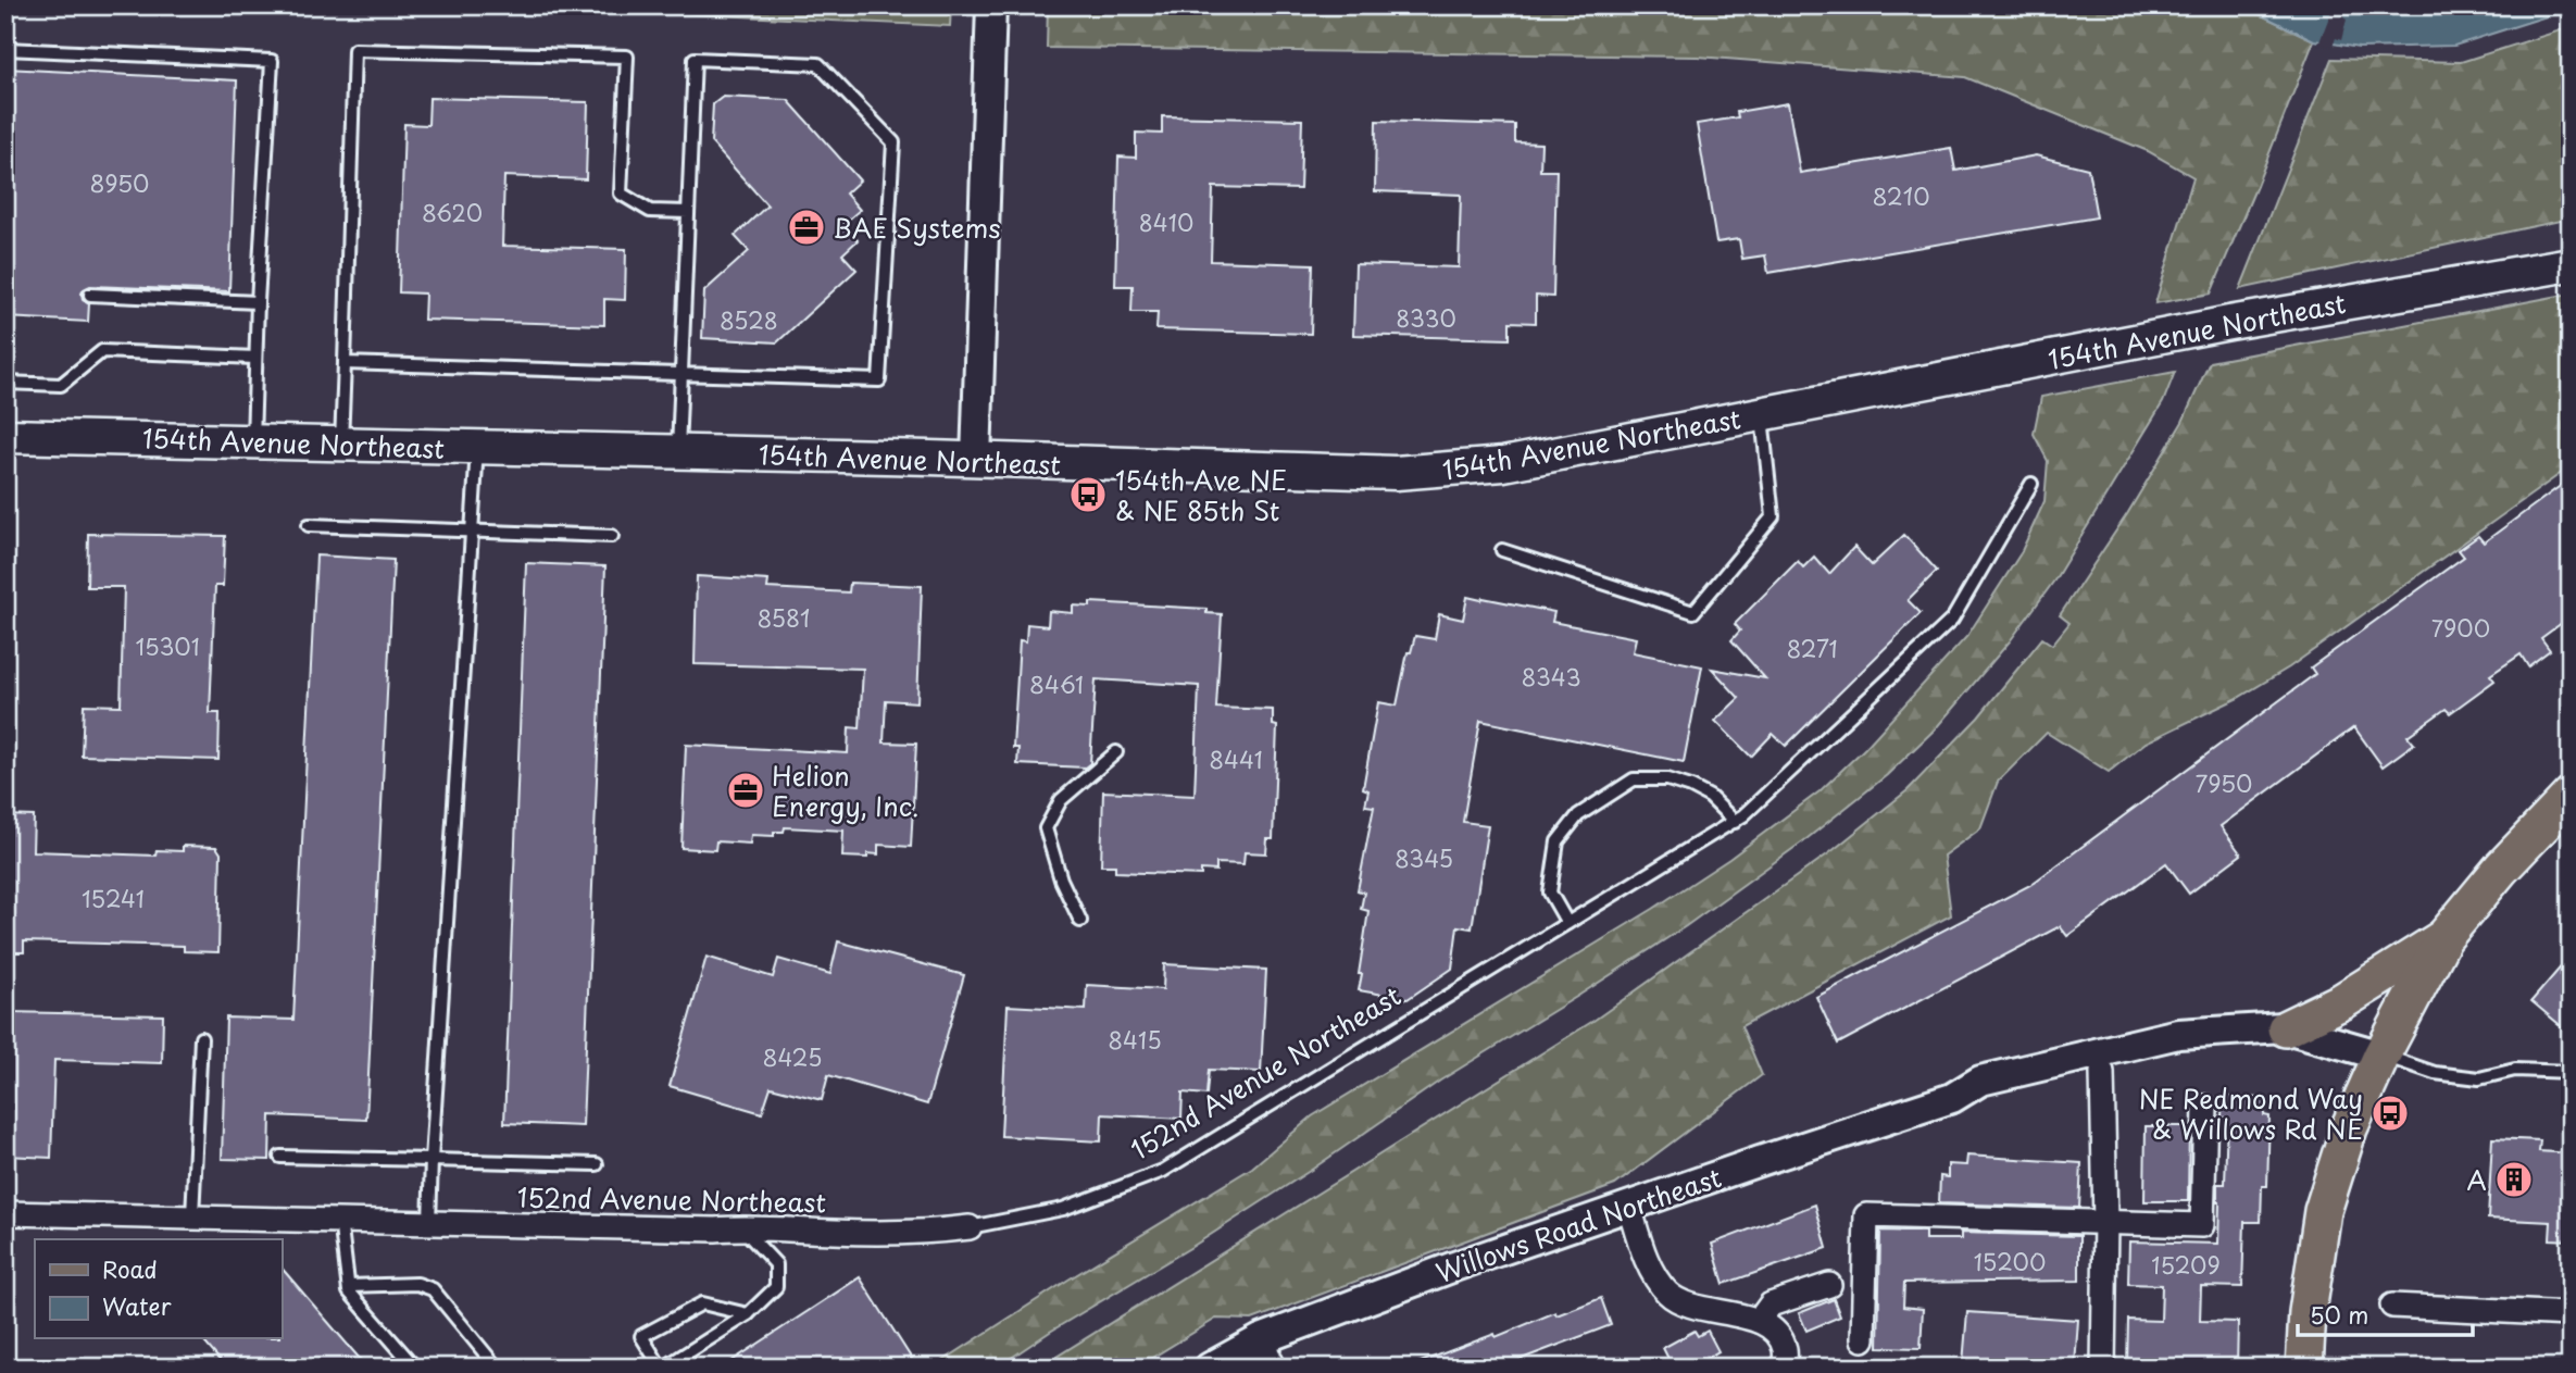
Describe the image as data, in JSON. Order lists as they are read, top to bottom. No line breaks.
{"streets":{"main road":["154th Avenue Northeast"],"street":["152nd Avenue Northeast","Willows Road Northeast"]},"places":{"office":["BAE Systems","Helion Energy, Inc."],"bus stop":["154th Ave NE & NE 85th St","NE Redmond Way & Willows Rd NE"],"building":["A"]},"house_numbers":["8950","8210","8620","8410","8330","8528","8581","7900","15301","8271","8343","8461","8441","7950","8345","15241","8415","8425","15200","15209"],"legend":["Road","Water"],"scale_bar":"50 m"}
